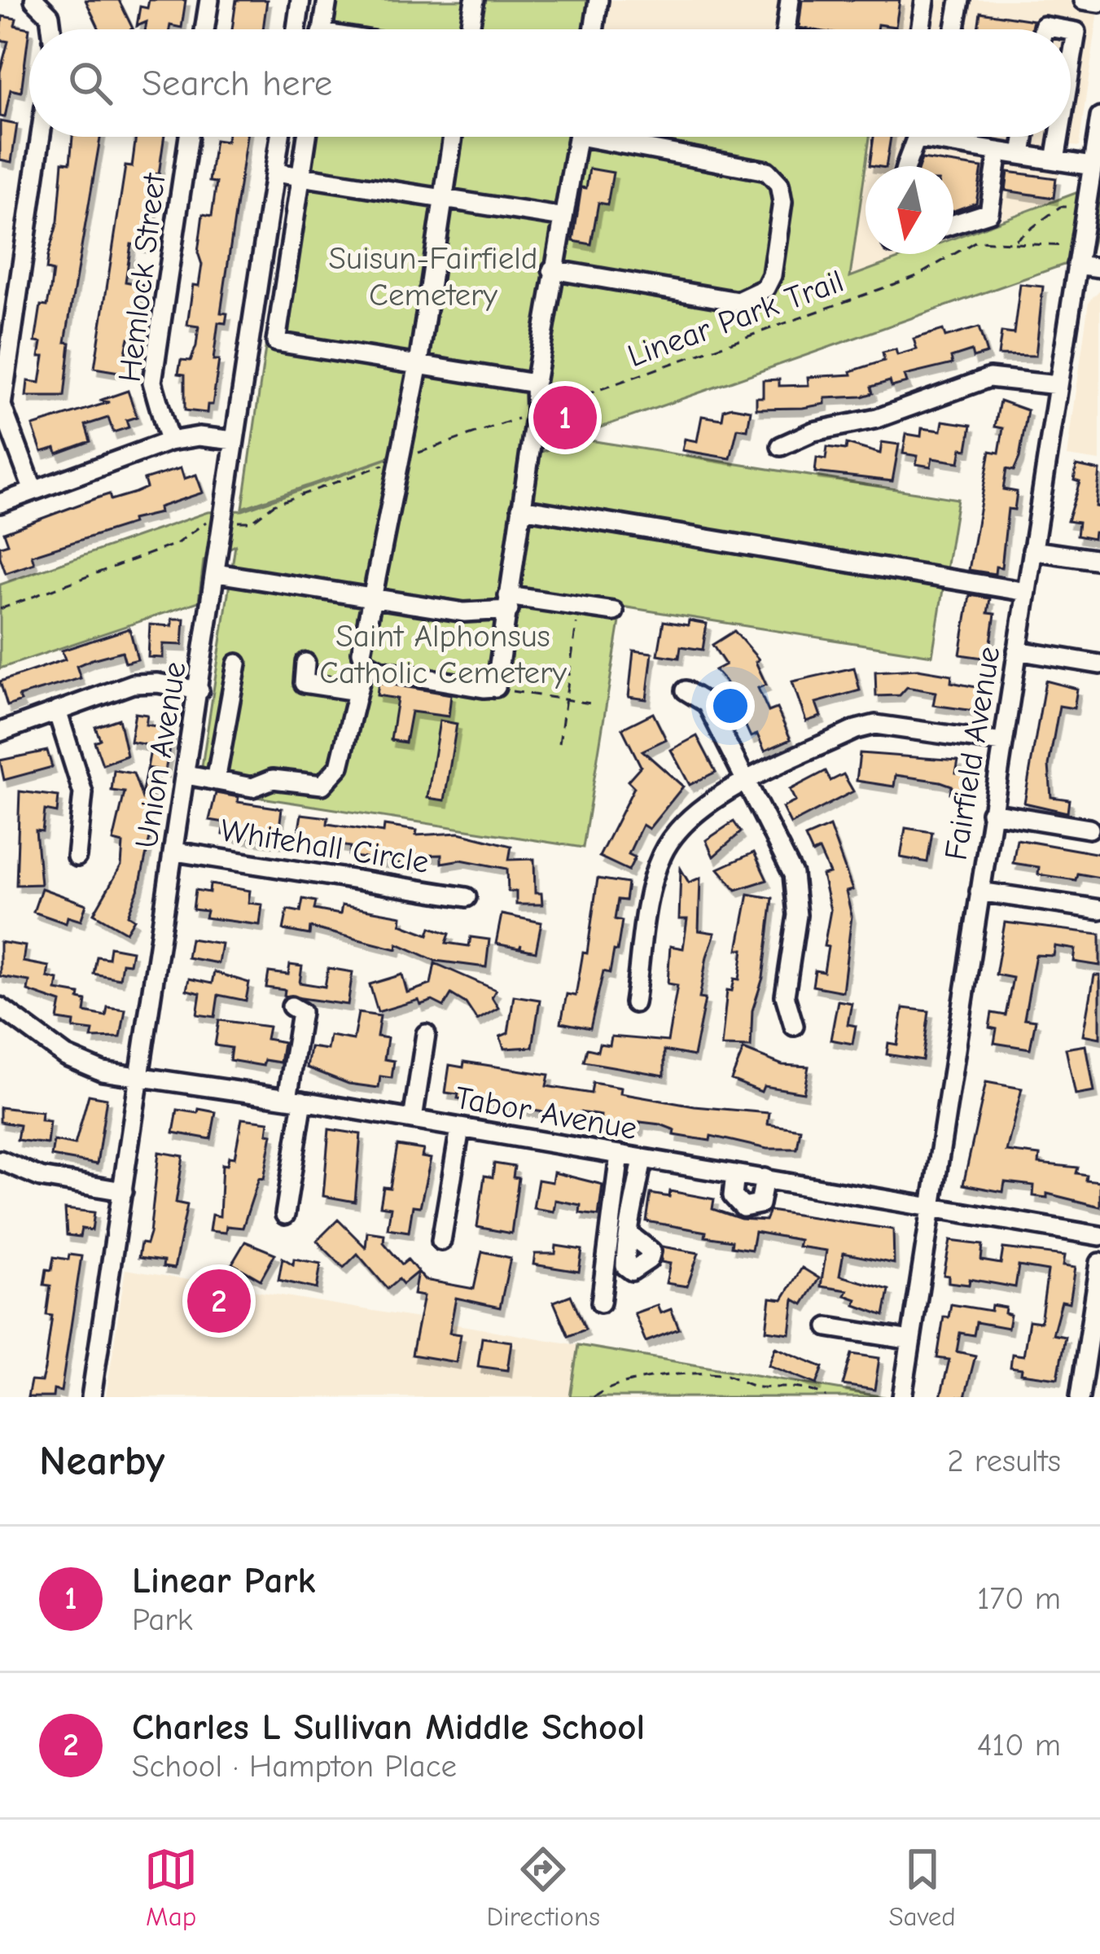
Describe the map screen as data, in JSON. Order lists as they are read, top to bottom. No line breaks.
{"streets":{"street":["Hemlock Street","Fairfield Avenue","Union Avenue","Whitehall Circle","Tabor Avenue"],"path":["Linear Park Trail"]},"crossings":[["Fairfield Avenue","Tabor Avenue"],["Union Avenue","Whitehall Circle"],["Union Avenue","Tabor Avenue"]],"parks":["Suisun-Fairfield Cemetery","Saint Alphonsus Catholic Cemetery"],"north":"bottom","page":{"search":"Search here","pins":["1","2"],"heading":["Nearby","2 results"],"list":[{"mark":"1","name":"Linear Park","note":"Park","value":"170 m"},{"mark":"2","name":"Charles L Sullivan Middle School","note":"School · Hampton Place","value":"410 m"}],"nav":["Map","Directions","Saved"]}}
